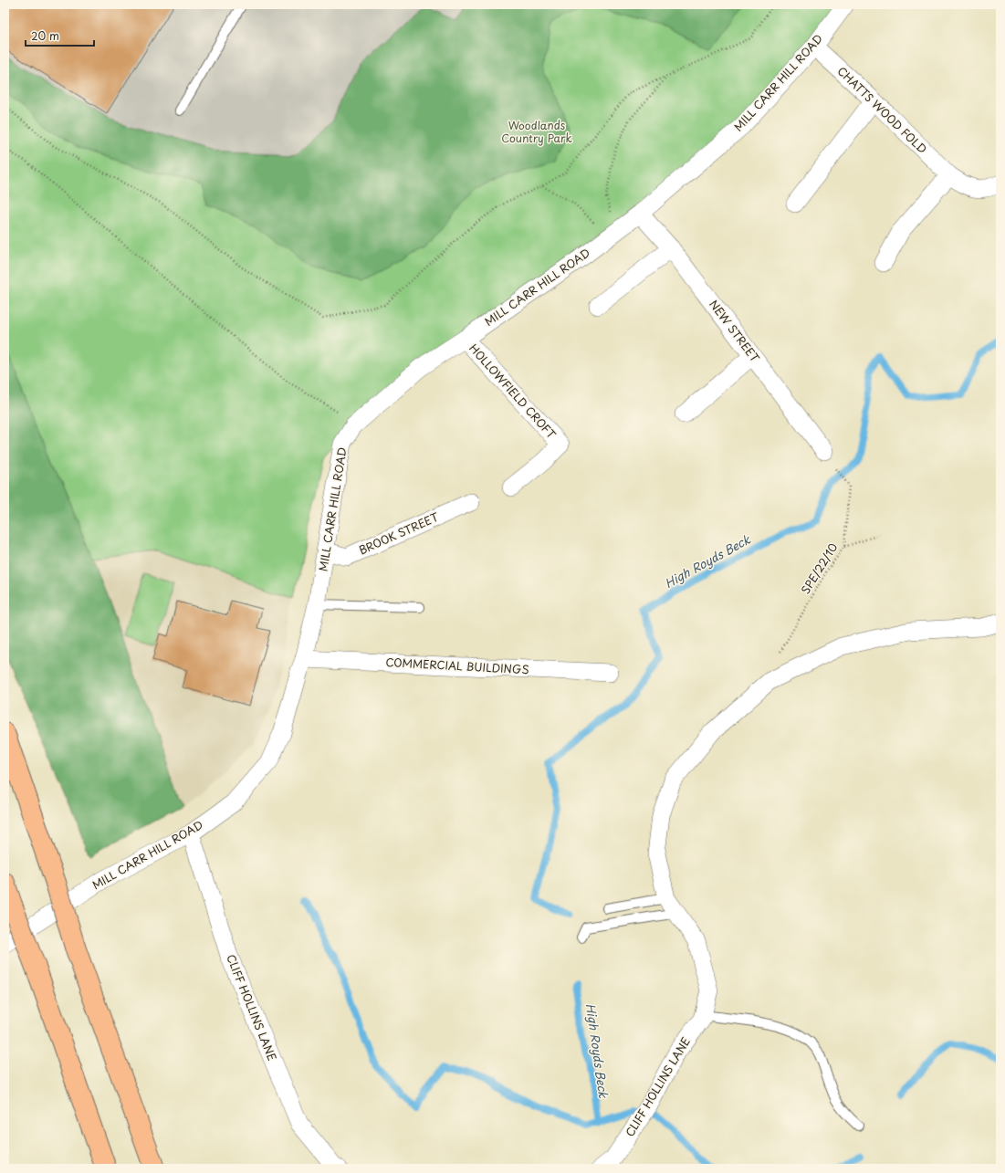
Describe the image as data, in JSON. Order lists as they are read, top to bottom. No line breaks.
{"streets":{"street":["MILL CARR HILL ROAD","CHATTS WOOD FOLD","NEW STREET","HOLLOWFIELD CROFT","BROOK STREET","COMMERCIAL BUILDINGS","CLIFF HOLLINS LANE"],"path":["SPE/22/10"]},"crossings":[["MILL CARR HILL ROAD","CHATTS WOOD FOLD"],["MILL CARR HILL ROAD","NEW STREET"],["MILL CARR HILL ROAD","HOLLOWFIELD CROFT"],["MILL CARR HILL ROAD","BROOK STREET"],["MILL CARR HILL ROAD","COMMERCIAL BUILDINGS"],["MILL CARR HILL ROAD","CLIFF HOLLINS LANE"],["NEW STREET","SPE/22/10"],["SPE/22/10","CLIFF HOLLINS LANE"]],"water":["High Royds Beck"],"parks":["Woodlands Country Park"],"scale_bar":"20 m"}
